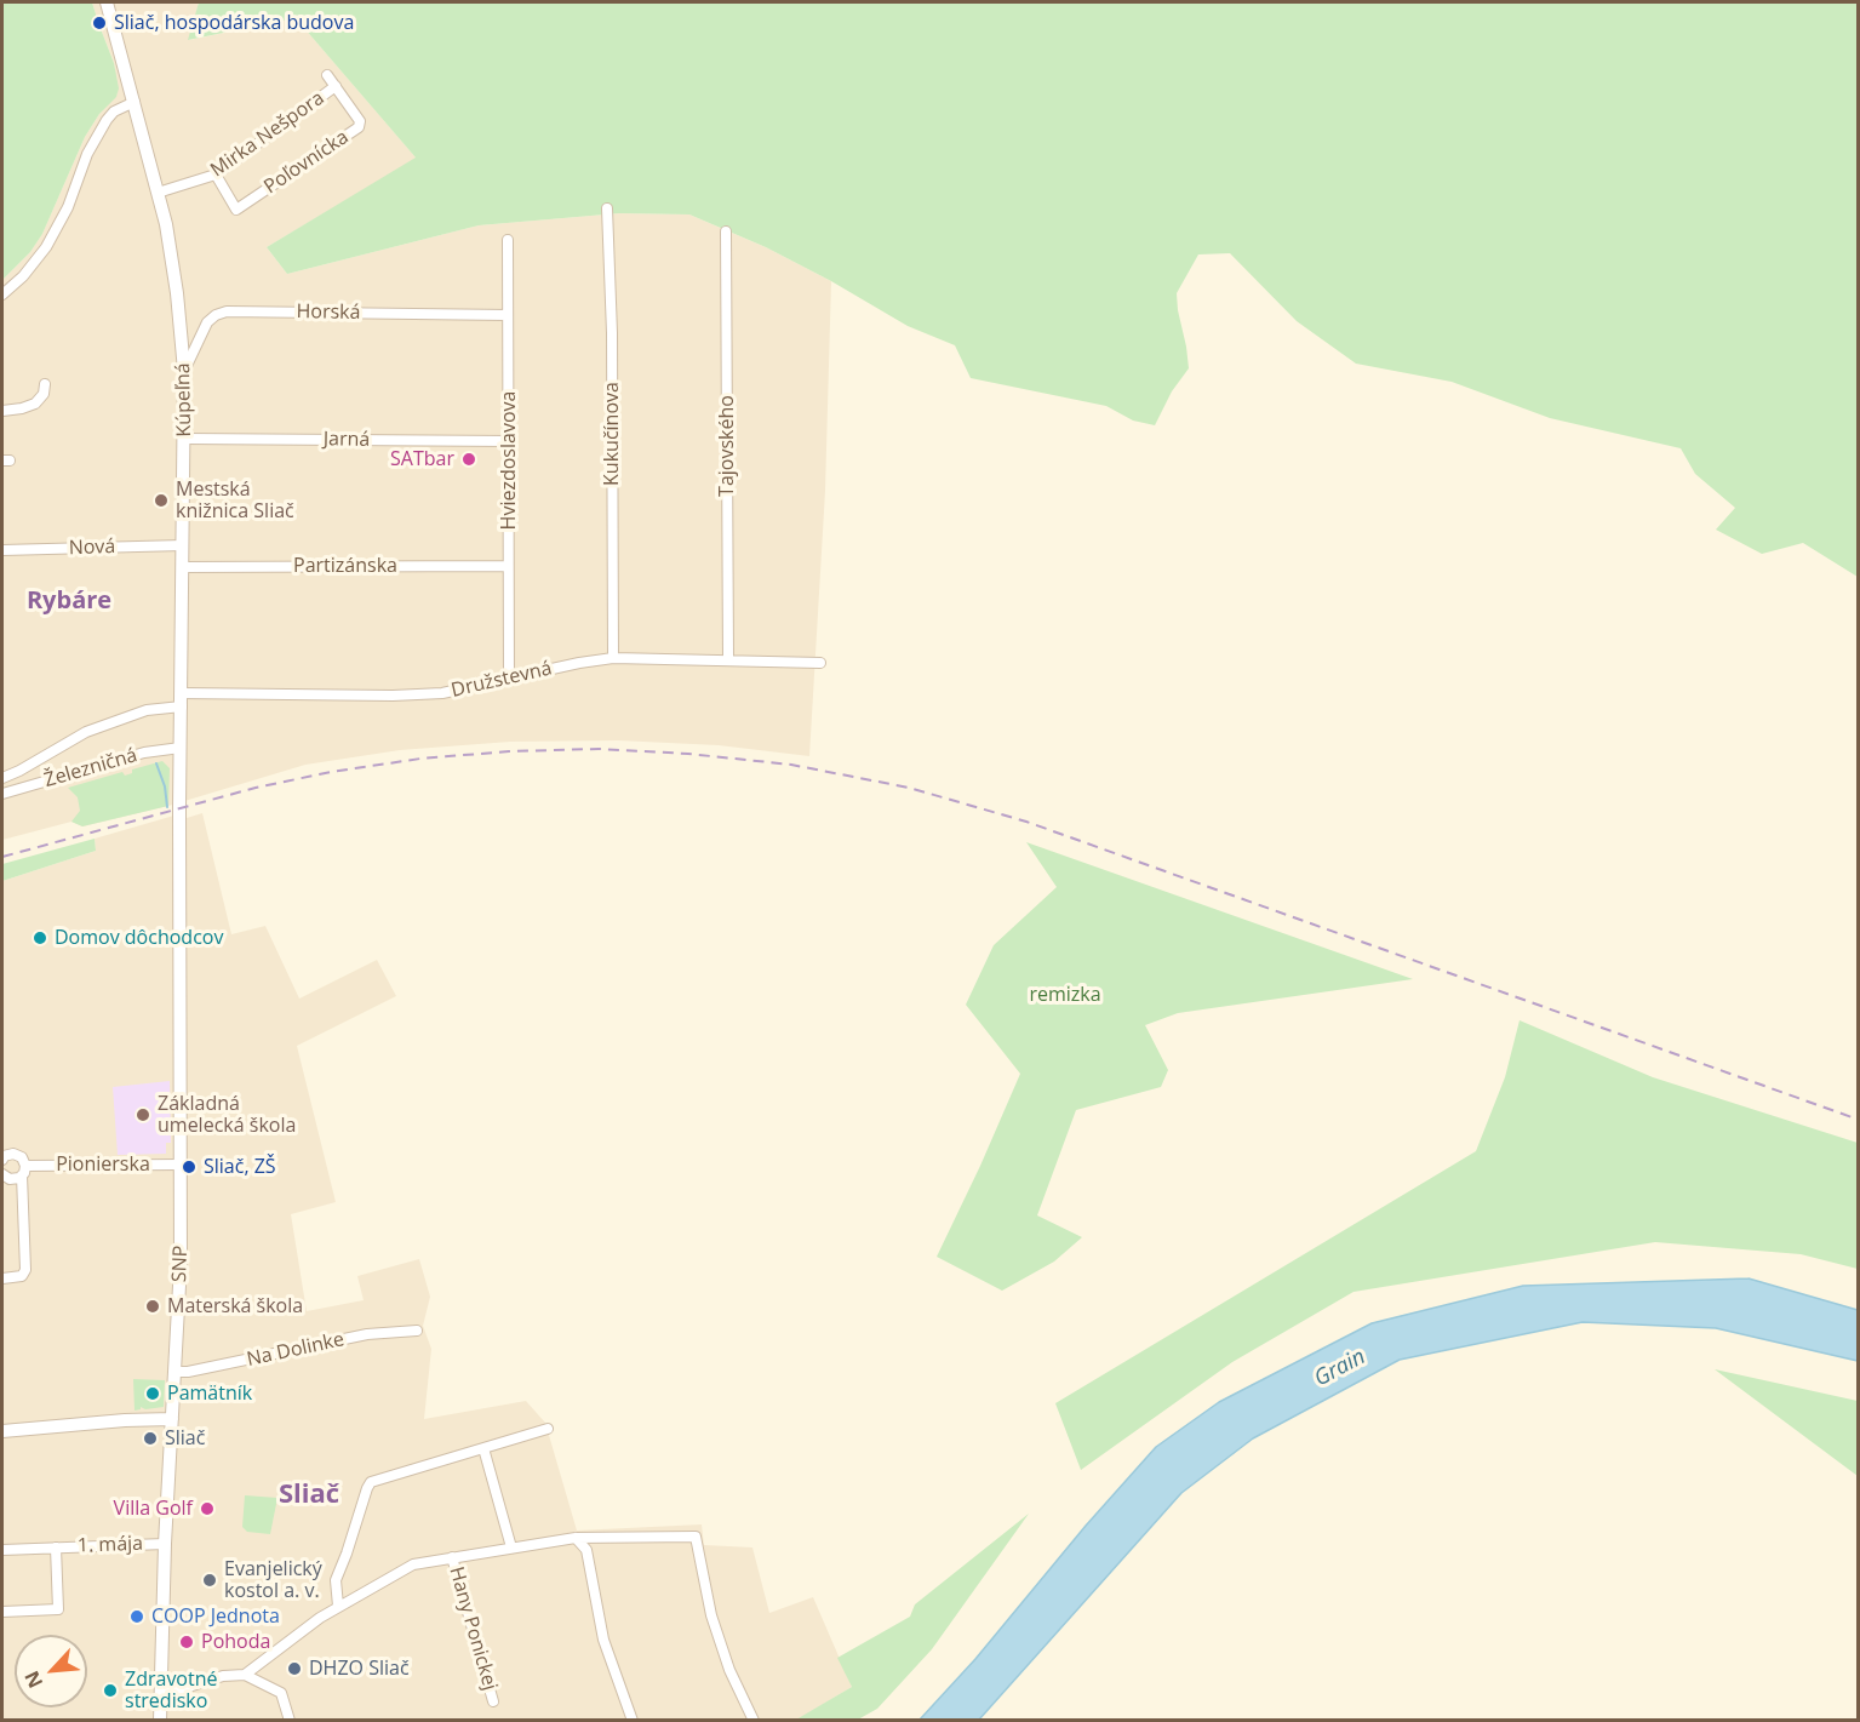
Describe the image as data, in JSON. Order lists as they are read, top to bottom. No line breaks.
{"streets":{"street":["Mirka Nešpora","Poľovnícka","Horská","Kúpeľná","Kukučínova","Jarná","Tajovského","Hviezdoslavova","Nová","Partizánska","Družstevná","Železničná","Pionierska","SNP","Na Dolinke","1. mája","Hany Ponickej"]},"crossings":[["Mirka Nešpora","Poľovnícka"],["Mirka Nešpora","Kúpeľná"],["Horská","Kúpeľná"],["Horská","Hviezdoslavova"],["Kúpeľná","Jarná"],["Kúpeľná","Nová"],["Kúpeľná","Partizánska"],["Kúpeľná","Družstevná"],["Kúpeľná","Železničná"],["Kúpeľná","SNP"],["Kukučínova","Družstevná"],["Jarná","Hviezdoslavova"],["Tajovského","Družstevná"],["Hviezdoslavova","Partizánska"],["Hviezdoslavova","Družstevná"],["Družstevná","Železničná"],["Pionierska","SNP"],["SNP","Na Dolinke"],["SNP","1. mája"]],"districts":["Rybáre","Sliač"],"water":["Grain"],"parks":["remizka"],"places":["Sliač, hospodárska budova","SATbar","Mestská knižnica Sliač","Domov dôchodcov","Základná umelecká škola","Sliač, ZŠ","Materská škola","Pamätník","Sliač","Villa Golf","Evanjelický kostol a. v.","COOP Jednota","Pohoda","DHZO Sliač","Zdravotné stredisko"],"north":"bottom left"}
